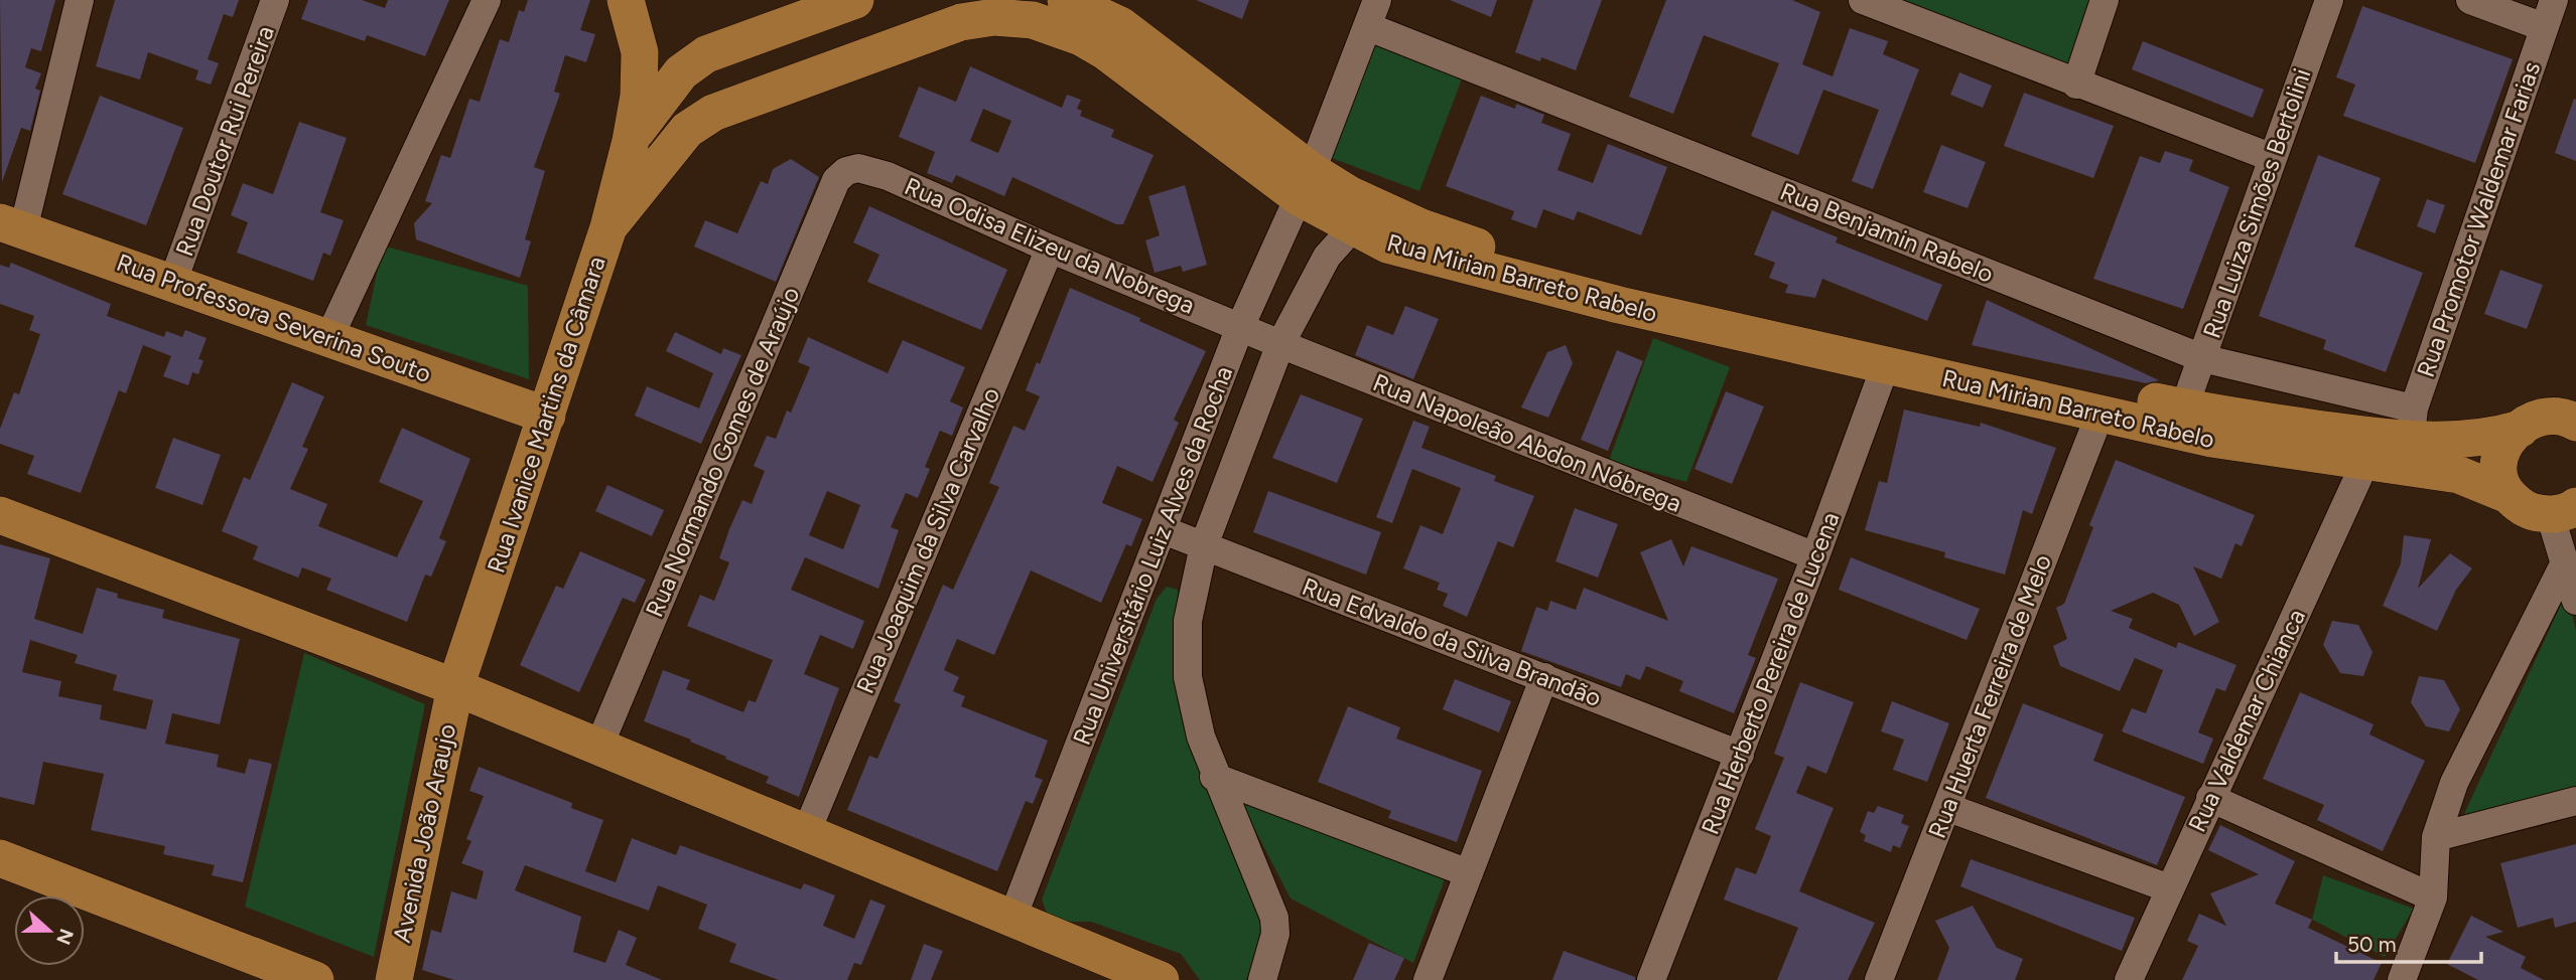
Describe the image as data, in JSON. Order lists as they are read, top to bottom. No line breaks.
{"streets":{"main road":["Rua Mirian Barreto Rabelo","Rua Professora Severina Souto","Rua Ivanice Martins da Câmara","Avenida João Araujo"],"street":["Rua Doutor Rui Pereira","Rua Luiza Simões Bertolini","Rua Promotor Waldemar Farias","Rua Benjamin Rabelo","Rua Odisa Elizeu da Nobrega","Rua Napoleão Abdon Nóbrega","Rua Normando Gomes de Araújo","Rua Joaquim da Silva Carvalho","Rua Universitário Luiz Alves da Rocha","Rua Edvaldo da Silva Brandão","Rua Herberto Pereira de Lucena","Rua Huerta Ferreira de Melo","Rua Valdemar Chianca"]},"crossings":[["Rua Doutor Rui Pereira","Rua Professora Severina Souto"],["Rua Luiza Simões Bertolini","Rua Benjamin Rabelo"],["Rua Luiza Simões Bertolini","Rua Mirian Barreto Rabelo"],["Rua Promotor Waldemar Farias","Rua Benjamin Rabelo"],["Rua Promotor Waldemar Farias","Rua Mirian Barreto Rabelo"],["Rua Benjamin Rabelo","Rua Mirian Barreto Rabelo"],["Rua Benjamin Rabelo","Rua Universitário Luiz Alves da Rocha"],["Rua Odisa Elizeu da Nobrega","Rua Napoleão Abdon Nóbrega"],["Rua Odisa Elizeu da Nobrega","Rua Normando Gomes de Araújo"],["Rua Odisa Elizeu da Nobrega","Rua Joaquim da Silva Carvalho"],["Rua Odisa Elizeu da Nobrega","Rua Universitário Luiz Alves da Rocha"],["Rua Mirian Barreto Rabelo","Rua Ivanice Martins da Câmara"],["Rua Mirian Barreto Rabelo","Rua Universitário Luiz Alves da Rocha"],["Rua Mirian Barreto Rabelo","Rua Herberto Pereira de Lucena"],["Rua Mirian Barreto Rabelo","Rua Huerta Ferreira de Melo"],["Rua Mirian Barreto Rabelo","Rua Valdemar Chianca"],["Rua Professora Severina Souto","Rua Ivanice Martins da Câmara"],["Rua Ivanice Martins da Câmara","Avenida João Araujo"],["Rua Napoleão Abdon Nóbrega","Rua Universitário Luiz Alves da Rocha"],["Rua Napoleão Abdon Nóbrega","Rua Herberto Pereira de Lucena"],["Rua Universitário Luiz Alves da Rocha","Rua Edvaldo da Silva Brandão"],["Rua Edvaldo da Silva Brandão","Rua Herberto Pereira de Lucena"]],"scale_bar":"50 m","north":"right"}
